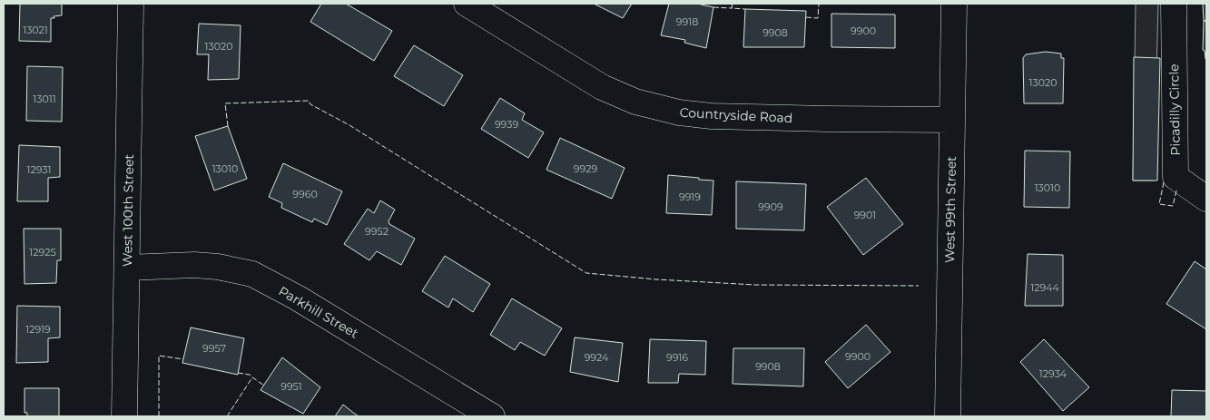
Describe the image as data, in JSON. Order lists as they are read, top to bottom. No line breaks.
{"streets":{"street":["Picadilly Circle","Countryside Road","West 99th Street","West 100th Street","Parkhill Street"]},"crossings":[["Countryside Road","West 99th Street"],["West 100th Street","Parkhill Street"]],"house_numbers":["9918","13021","9900","9908","13020","13020","13011","9939","13010","9929","12931","13010","9960","9919","9909","9901","9952","12925","12944","12919","9957","9900","9924","9916","9908","12934","9951"]}
